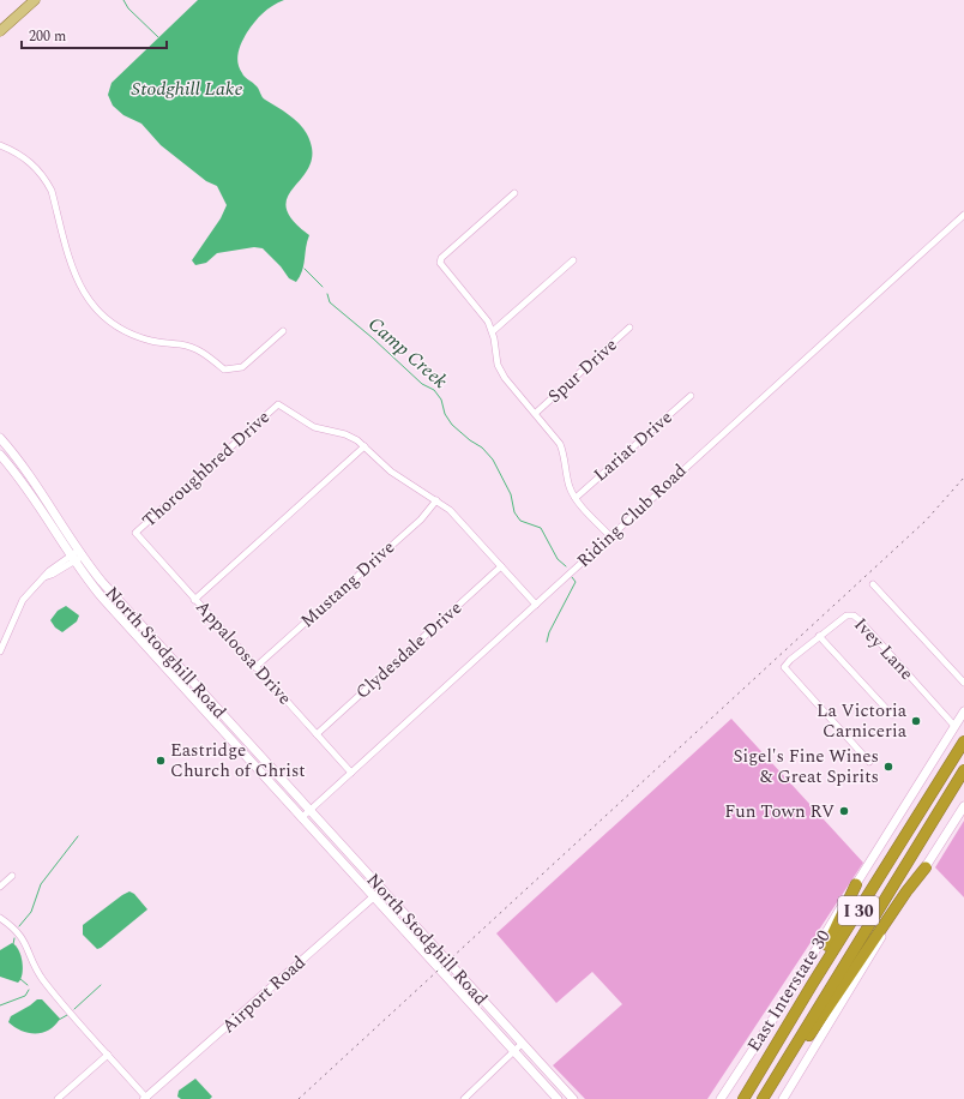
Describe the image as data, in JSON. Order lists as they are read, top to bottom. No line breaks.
{"streets":{"highway":["I 30"],"main road":["North Stodghill Road","East Interstate 30"],"street":["Spur Drive","Lariat Drive","Thoroughbred Drive","Riding Club Road","Mustang Drive","Ivey Lane","Clydesdale Drive","Appaloosa Drive","Airport Road"]},"crossings":[["Thoroughbred Drive","Appaloosa Drive"],["Riding Club Road","North Stodghill Road"],["Riding Club Road","Appaloosa Drive"],["Mustang Drive","Appaloosa Drive"],["Ivey Lane","East Interstate 30"],["Clydesdale Drive","Appaloosa Drive"],["North Stodghill Road","Airport Road"]],"water":["Stodghill Lake","Camp Creek"],"places":["La Victoria Carniceria","Eastridge Church of Christ","Sigel's Fine Wines & Great Spirits","Fun Town RV"],"scale_bar":"200 m"}
